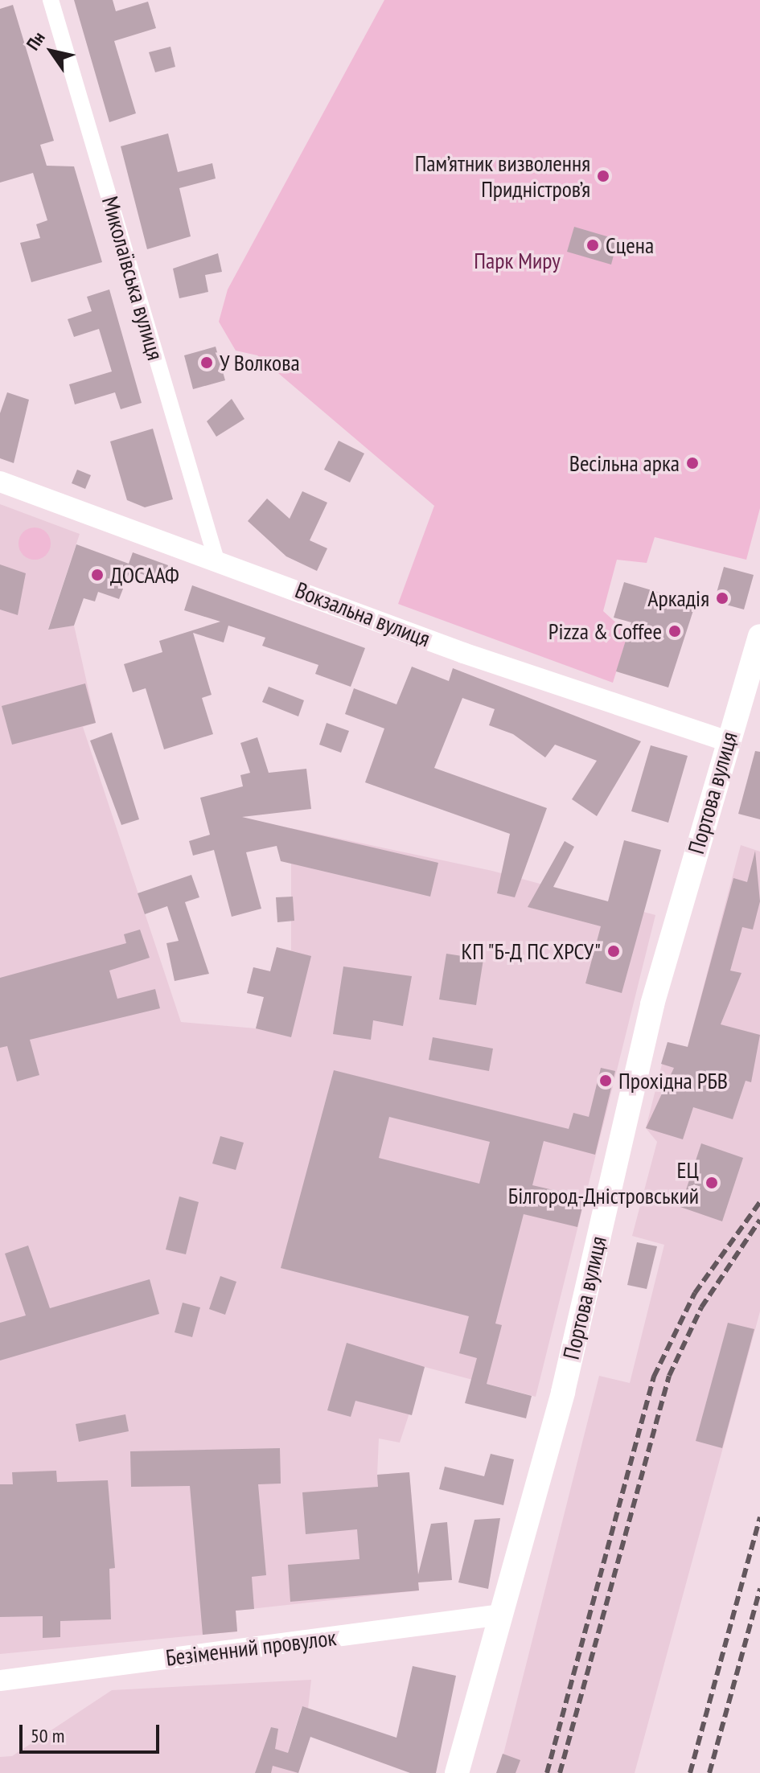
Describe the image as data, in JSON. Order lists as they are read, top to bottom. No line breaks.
{"streets":{"main road":["Портова вулиця"],"street":["Миколаївська вулиця","Вокзальна вулиця","Безіменний провулок"]},"crossings":[["Миколаївська вулиця","Вокзальна вулиця"],["Вокзальна вулиця","Портова вулиця"],["Портова вулиця","Безіменний провулок"]],"parks":["Парк Миру"],"places":["Пам’ятник визволення Придністров’я","Сцена","У Волкова","Весільна арка","ДОСААФ","Аркадія","Pizza & Coffee","КП \"Б-Д ПС ХРСУ\"","Прохідна РБВ","ЕЦ Білгород-Дністровський"],"scale_bar":"50 m","north":"top left"}
